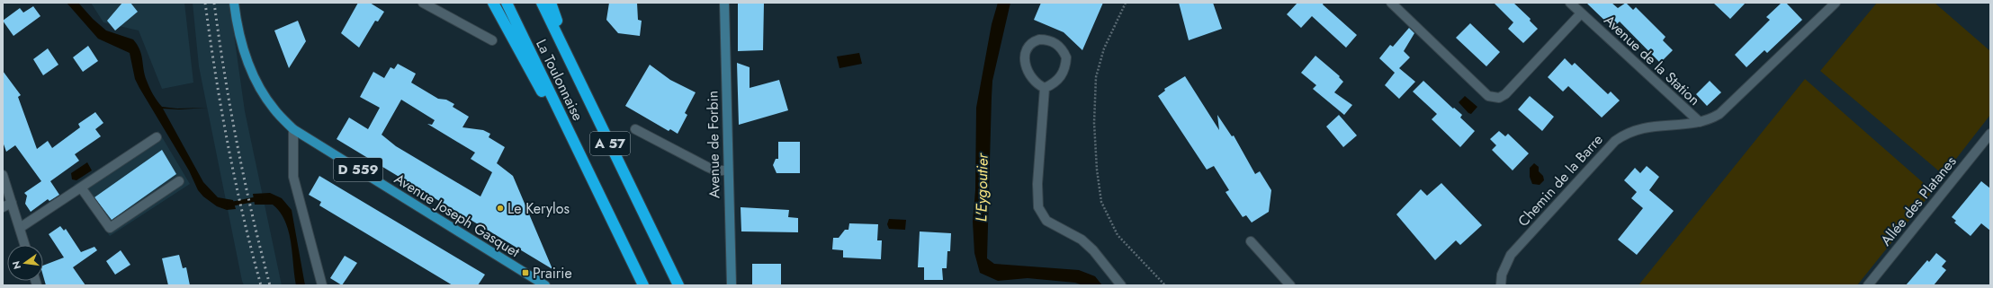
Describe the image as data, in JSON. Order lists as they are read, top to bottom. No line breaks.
{"streets":{"highway":["La Toulonnaise","A 57"],"main road":["D 559","Avenue Joseph Gasquet"],"street":["Avenue de la Station","Avenue de Forbin","Chemin de la Barre","Allée des Platanes"]},"crossings":[["Avenue de la Station","Chemin de la Barre"]],"water":["L'Eygoutier"],"places":{"other":["Le Kerylos"],"transit":["Prairie"]},"north":"left"}
